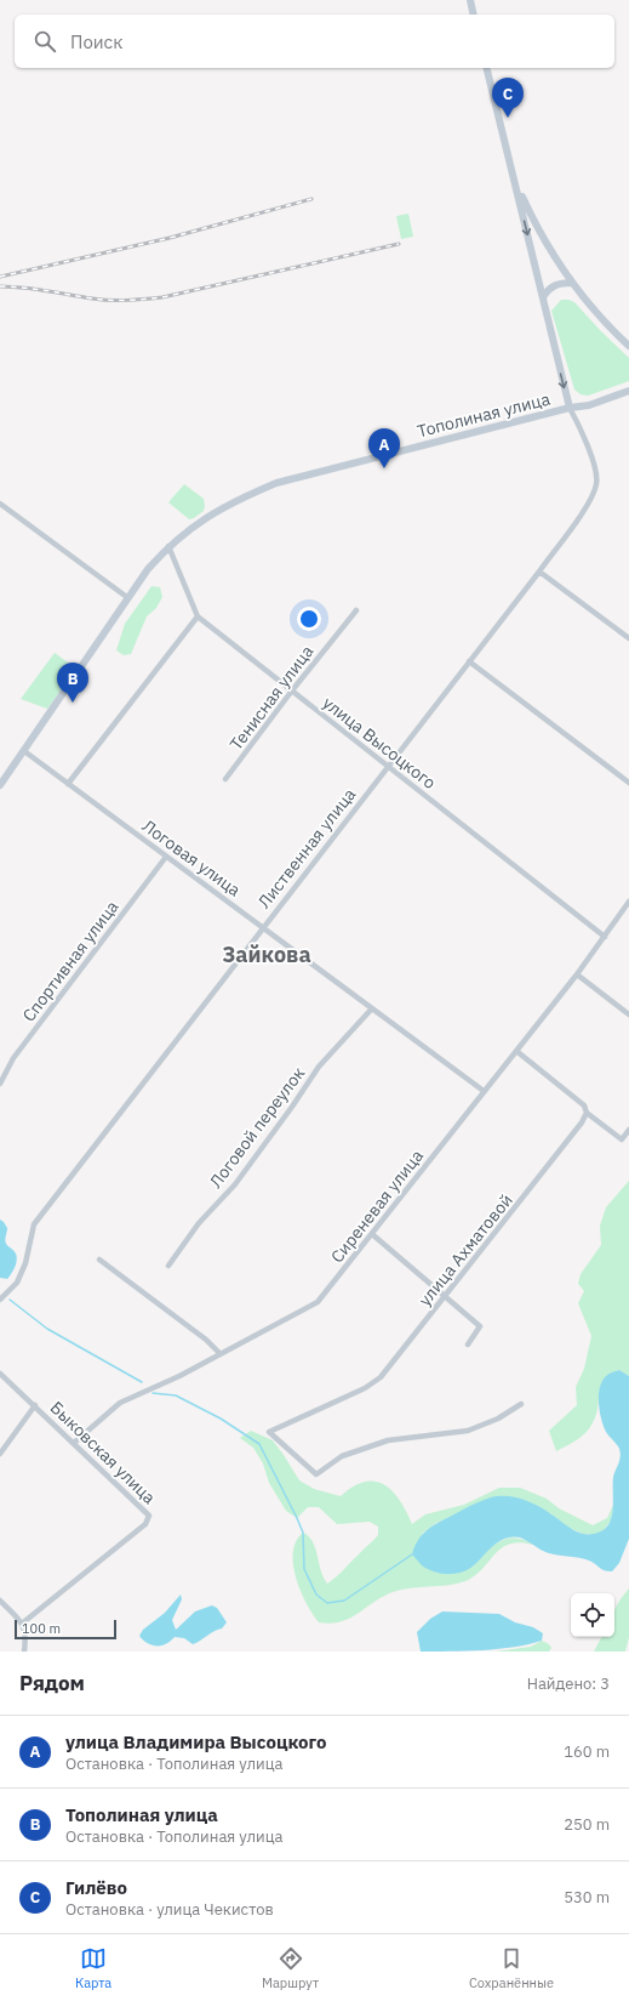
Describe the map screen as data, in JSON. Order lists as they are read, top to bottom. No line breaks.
{"streets":{"main road":["Тополиная улица"],"street":["Тенисная улица","улица Высоцкого","Лиственная улица","Логовая улица","Спортивная улица","Логовой переулок","Сиреневая улица","улица Ахматовой","Быковская улица"]},"crossings":[["Тополиная улица","улица Высоцкого"],["Тополиная улица","Лиственная улица"],["Тополиная улица","Логовая улица"],["Тенисная улица","улица Высоцкого"],["улица Высоцкого","Лиственная улица"],["улица Высоцкого","Сиреневая улица"],["Лиственная улица","Логовая улица"],["Логовая улица","Спортивная улица"],["Логовая улица","Логовой переулок"],["Логовая улица","Сиреневая улица"],["Сиреневая улица","Быковская улица"]],"districts":["Зайкова"],"scale_bar":"100 m","page":{"search":"Поиск","pins":["C","A","B"],"scale":"100 m","heading":["Рядом","Найдено: 3"],"list":[{"mark":"A","name":"улица Владимира Высоцкого","note":"Остановка · Тополиная улица","value":"160 m"},{"mark":"B","name":"Тополиная улица","note":"Остановка · Тополиная улица","value":"250 m"},{"mark":"C","name":"Гилёво","note":"Остановка · улица Чекистов","value":"530 m"}],"nav":["Карта","Маршрут","Сохранённые"]}}
